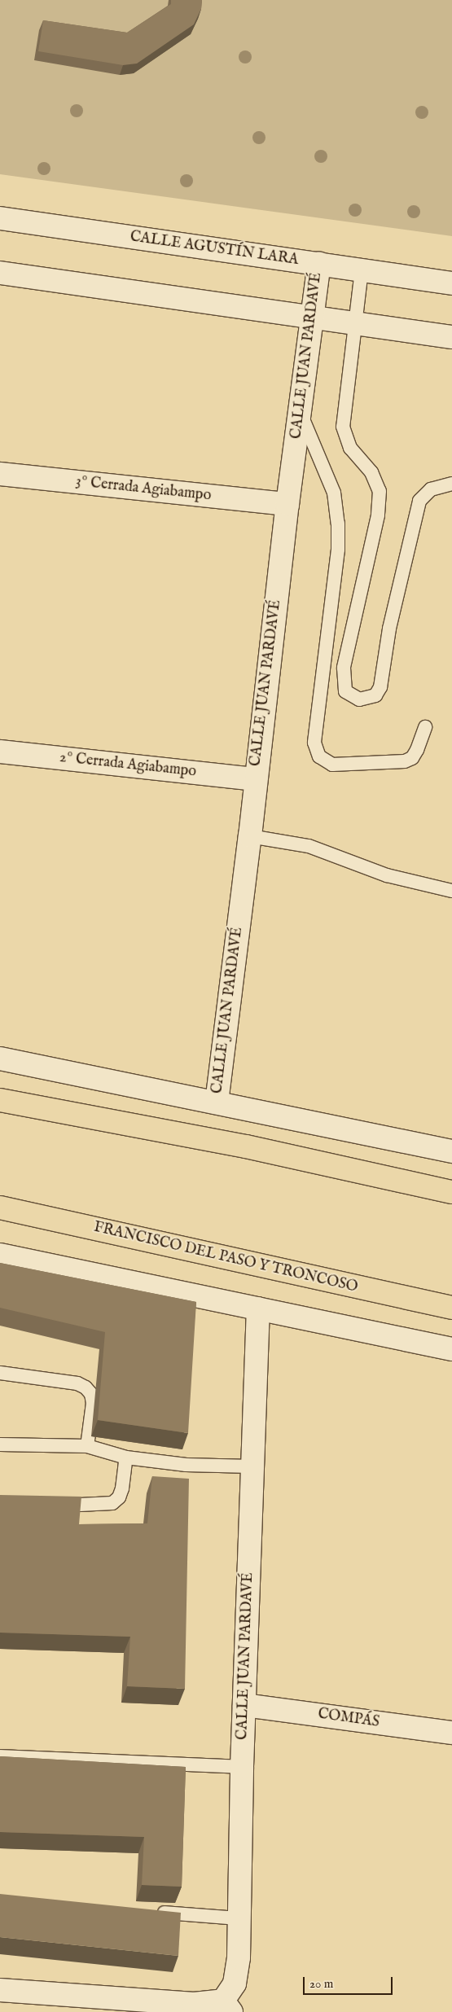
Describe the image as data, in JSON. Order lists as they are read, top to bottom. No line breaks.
{"streets":{"highway":["FRANCISCO DEL PASO Y TRONCOSO"],"street":["CALLE AGUSTÍN LARA","CALLE JUAN PARDAVÉ","3º Cerrada Agiabampo","2º Cerrada Agiabampo","COMPÁS"]},"crossings":[["CALLE AGUSTÍN LARA","CALLE JUAN PARDAVÉ"],["CALLE JUAN PARDAVÉ","3º Cerrada Agiabampo"],["CALLE JUAN PARDAVÉ","2º Cerrada Agiabampo"],["CALLE JUAN PARDAVÉ","COMPÁS"]],"scale_bar":"20 m"}
